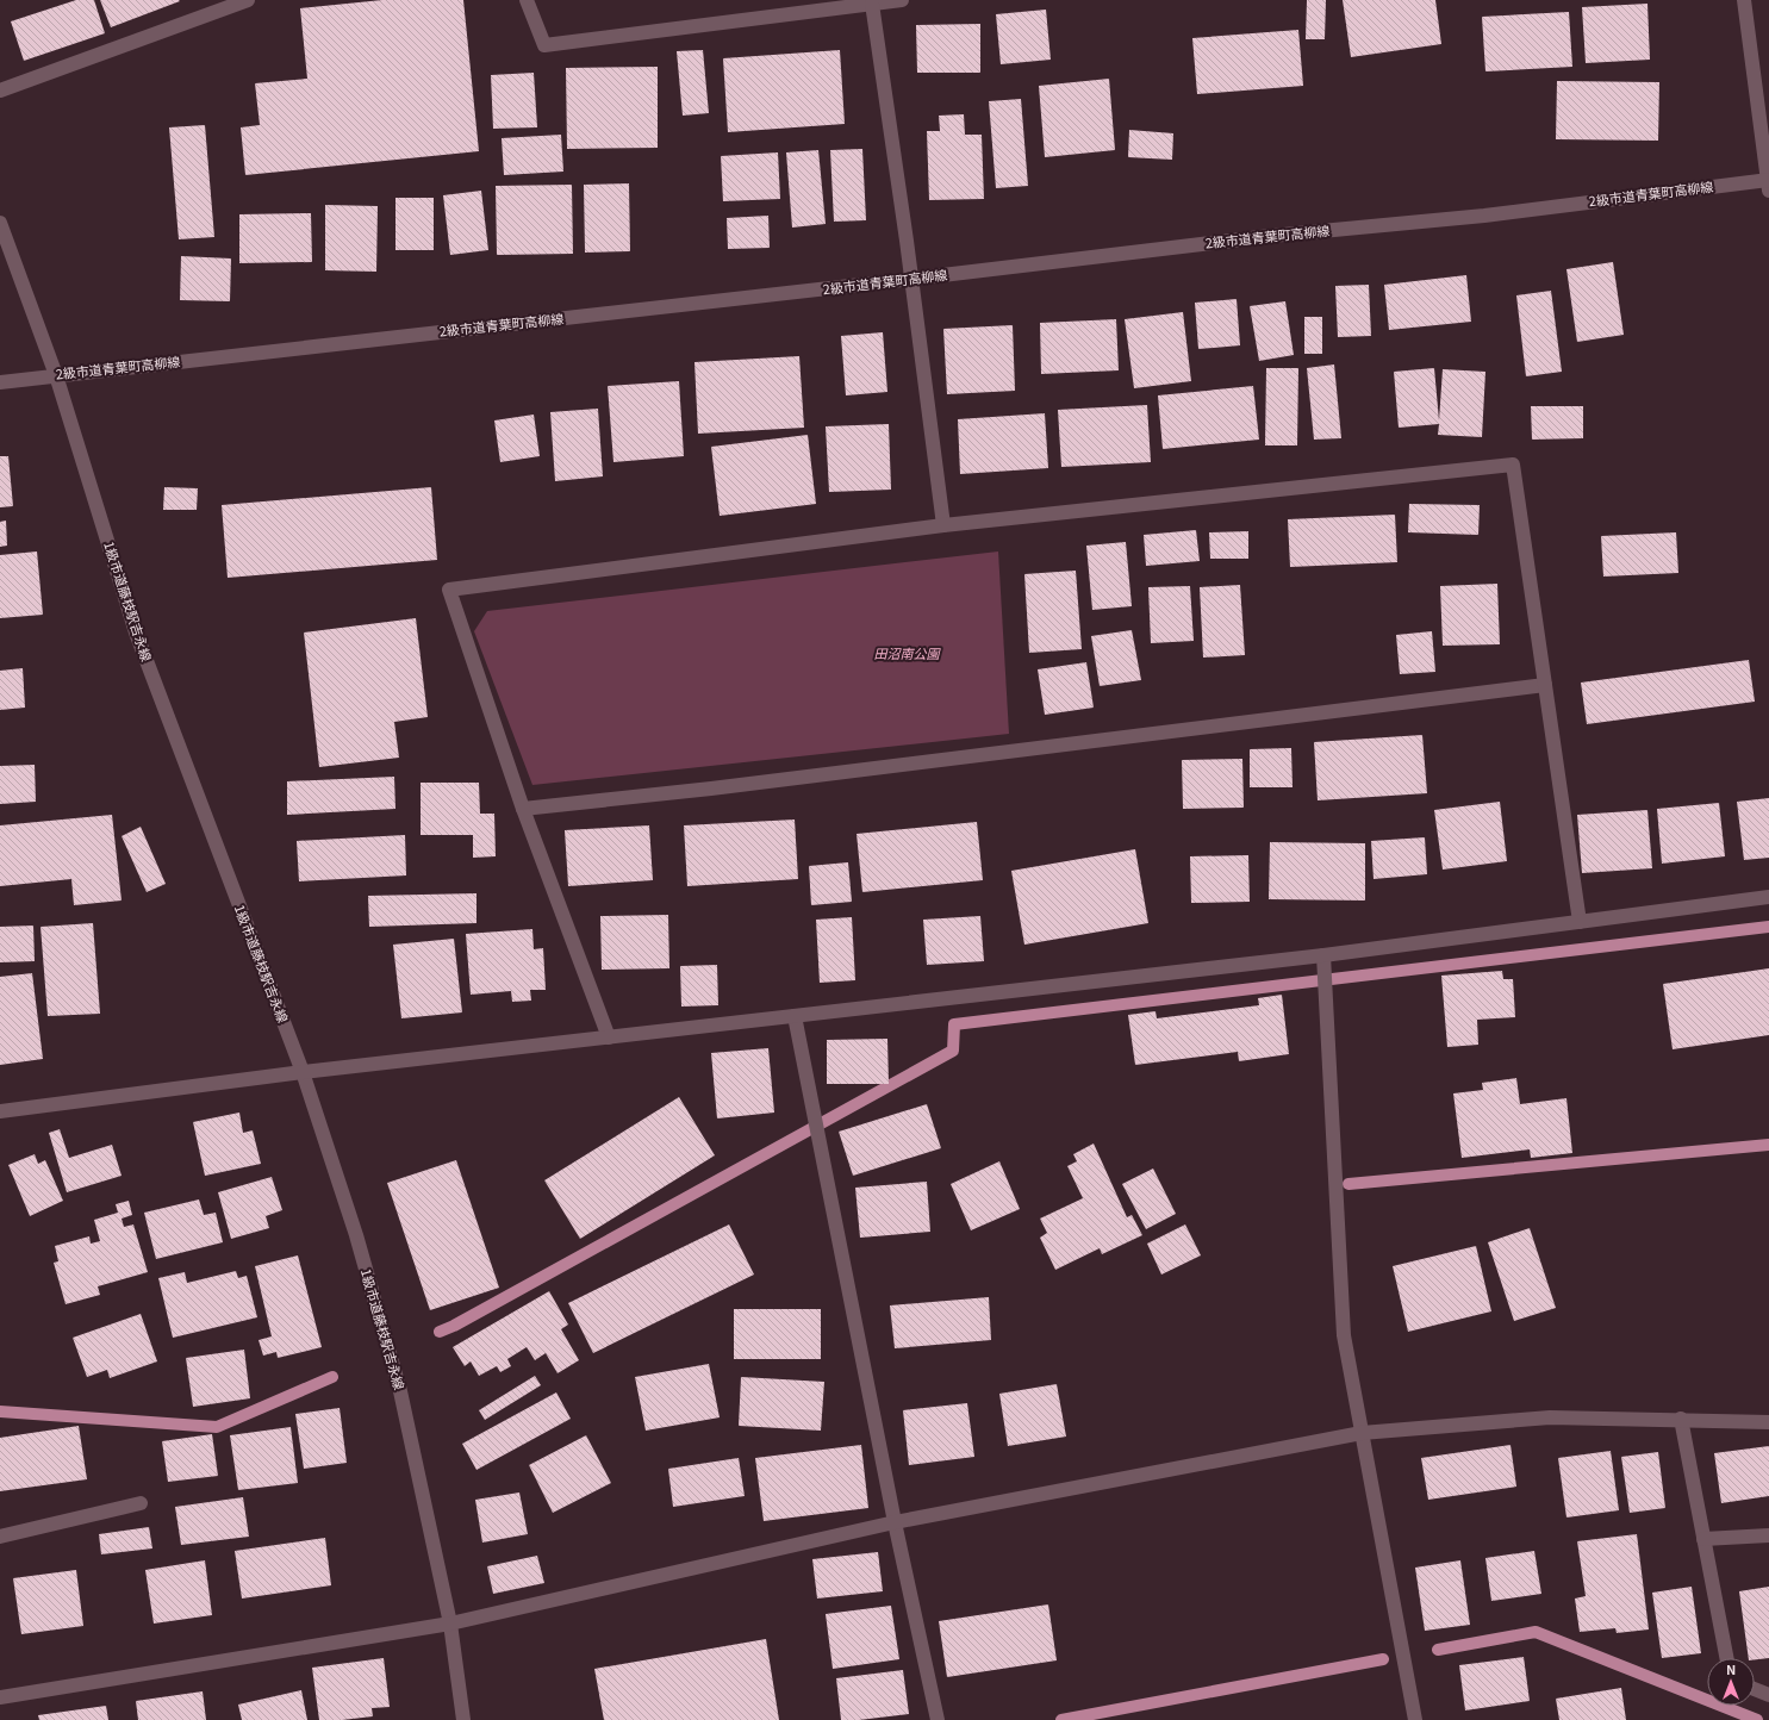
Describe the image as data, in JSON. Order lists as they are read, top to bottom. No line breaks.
{"streets":{"street":["2級市道青葉町高柳線","1級市道藤枝駅吉永線"]},"crossings":[["2級市道青葉町高柳線","1級市道藤枝駅吉永線"]],"parks":["田沼南公園"],"north":"top"}
